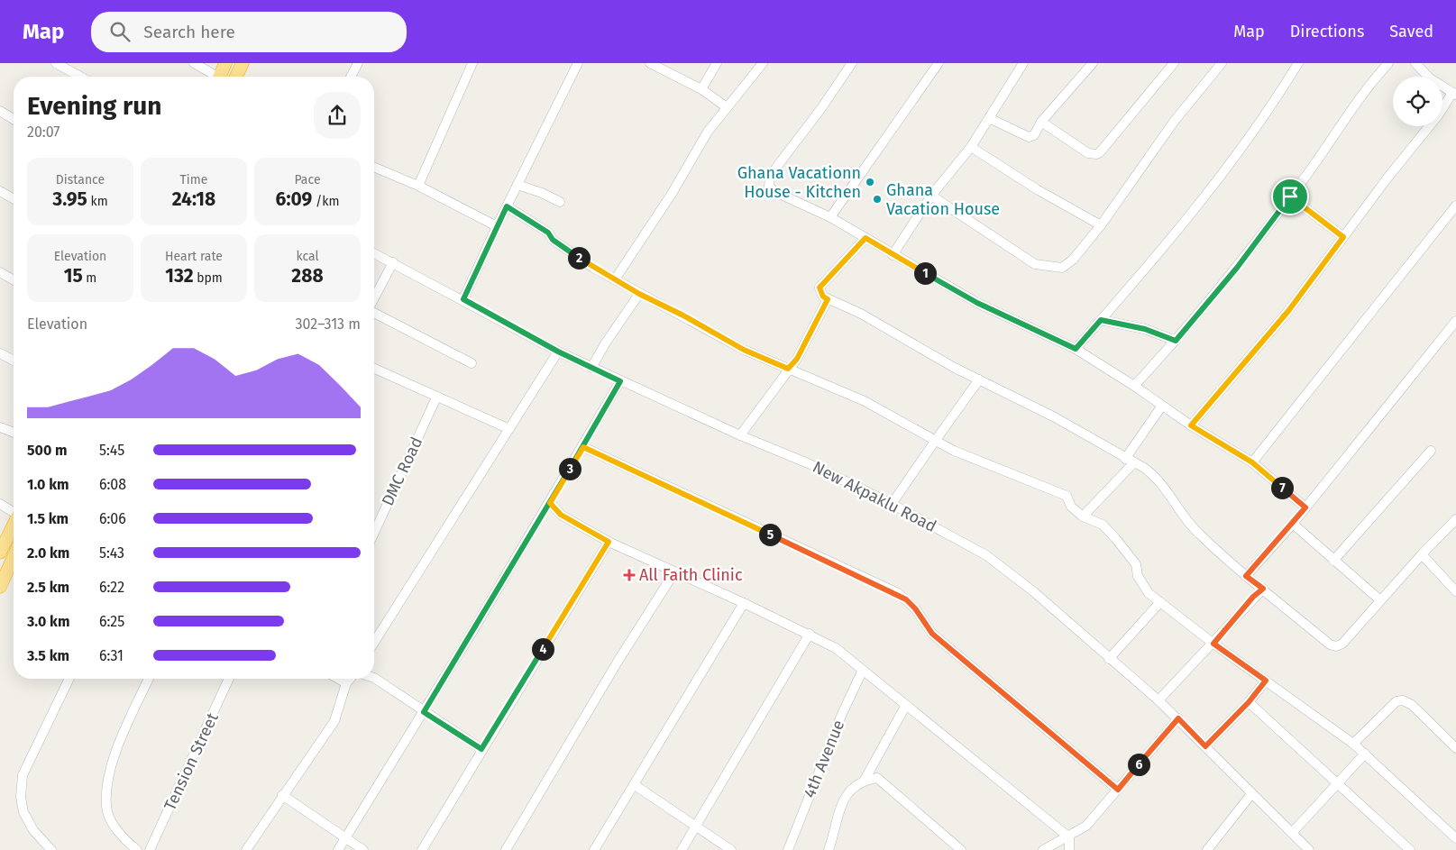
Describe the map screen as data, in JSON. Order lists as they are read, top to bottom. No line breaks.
{"streets":{"street":["DMC Road","New Akpaklu Road","4th Avenue","Tension Street"]},"places":{"other":["Ghana Vacationn House - Kitchen","Ghana Vacation House"],"health":["All Faith Clinic"]},"page":{"header":"Map","search":"Search here","nav":["Map","Directions","Saved"],"heading":["Evening run","20:07"],"stats":[["Distance","3.95 km"],["Time","24:18"],["Pace","6:09 /km"],["Elevation","15 m"],["Heart rate","132 bpm"],["kcal","288"]],"pins":["2","1","3","7","5","4","6"],"chart":["Elevation","302–313 m"],"list":[{"name":"500 m","note":"5:45"},{"name":"1.0 km","note":"6:08"},{"name":"1.5 km","note":"6:06"},{"name":"2.0 km","note":"5:43"},{"name":"2.5 km","note":"6:22"},{"name":"3.0 km","note":"6:25"},{"name":"3.5 km","note":"6:31"}]}}
